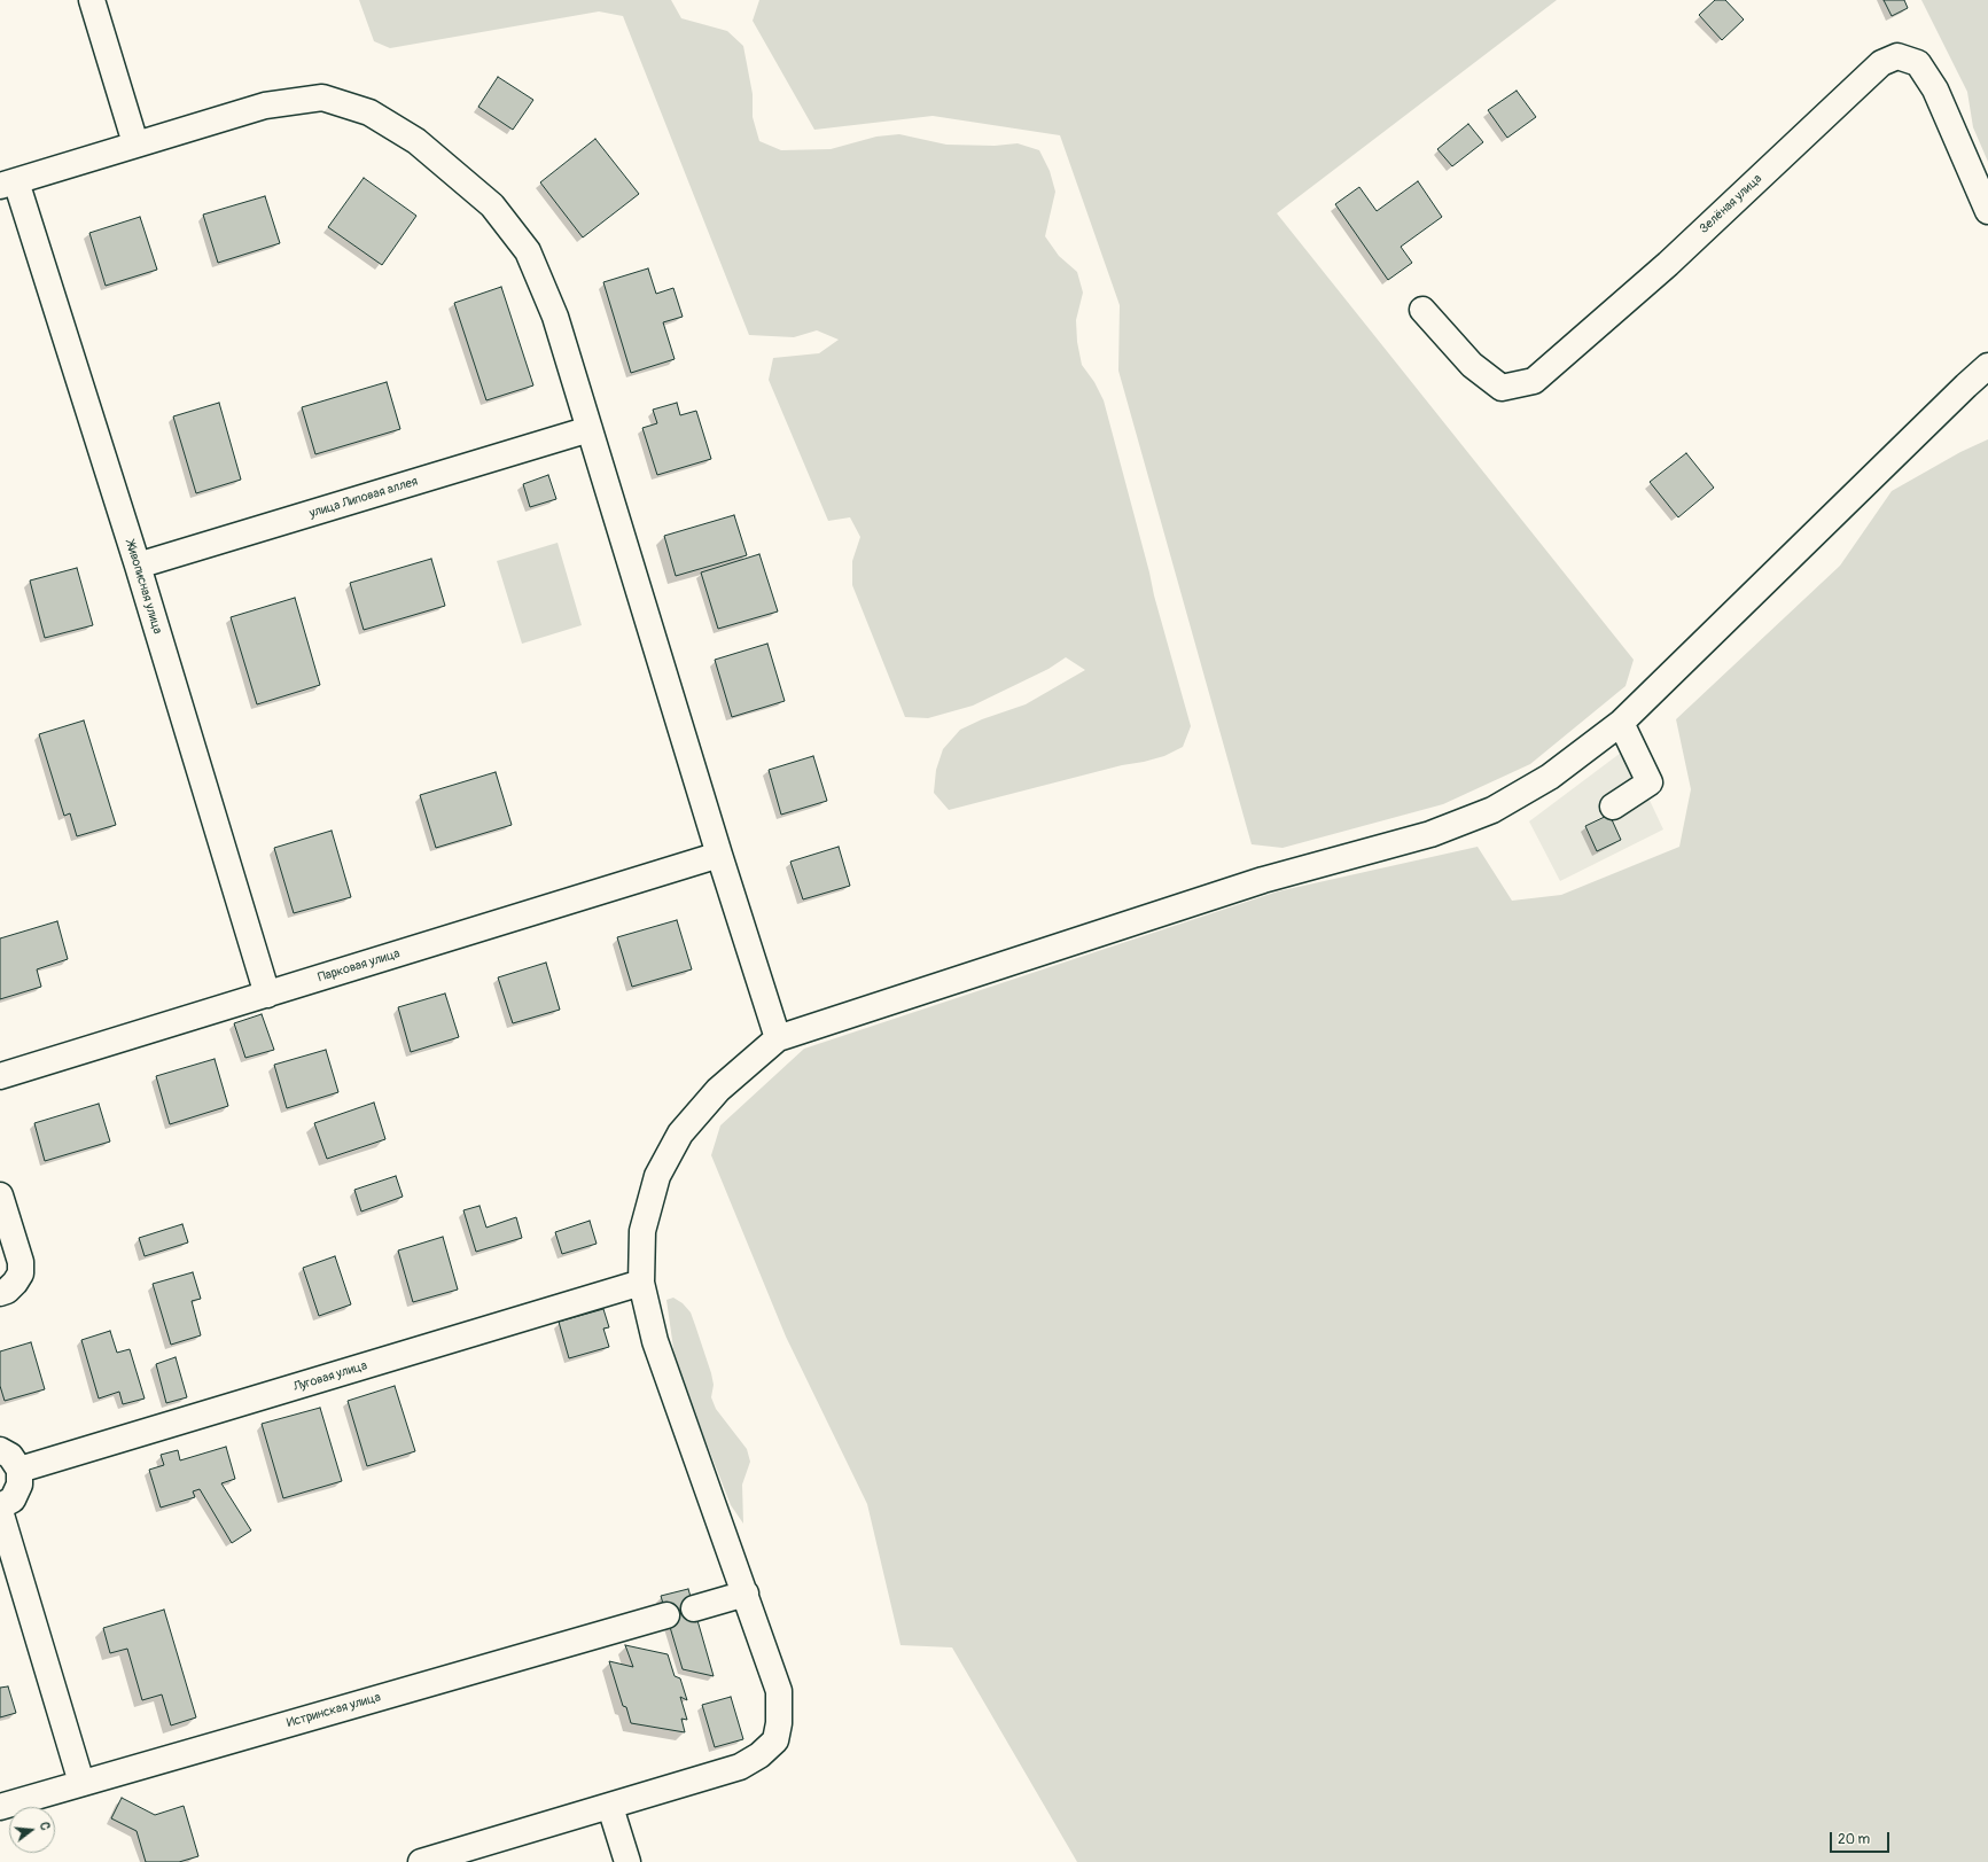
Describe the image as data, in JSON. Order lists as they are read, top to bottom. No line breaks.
{"streets":{"street":["Зелёная улица","улица Липовая аллея","Живописная улица","Парковая улица","Луговая улица","Истринская улица"]},"crossings":[["улица Липовая аллея","Живописная улица"],["Живописная улица","Парковая улица"]],"scale_bar":"20 m","north":"right"}
